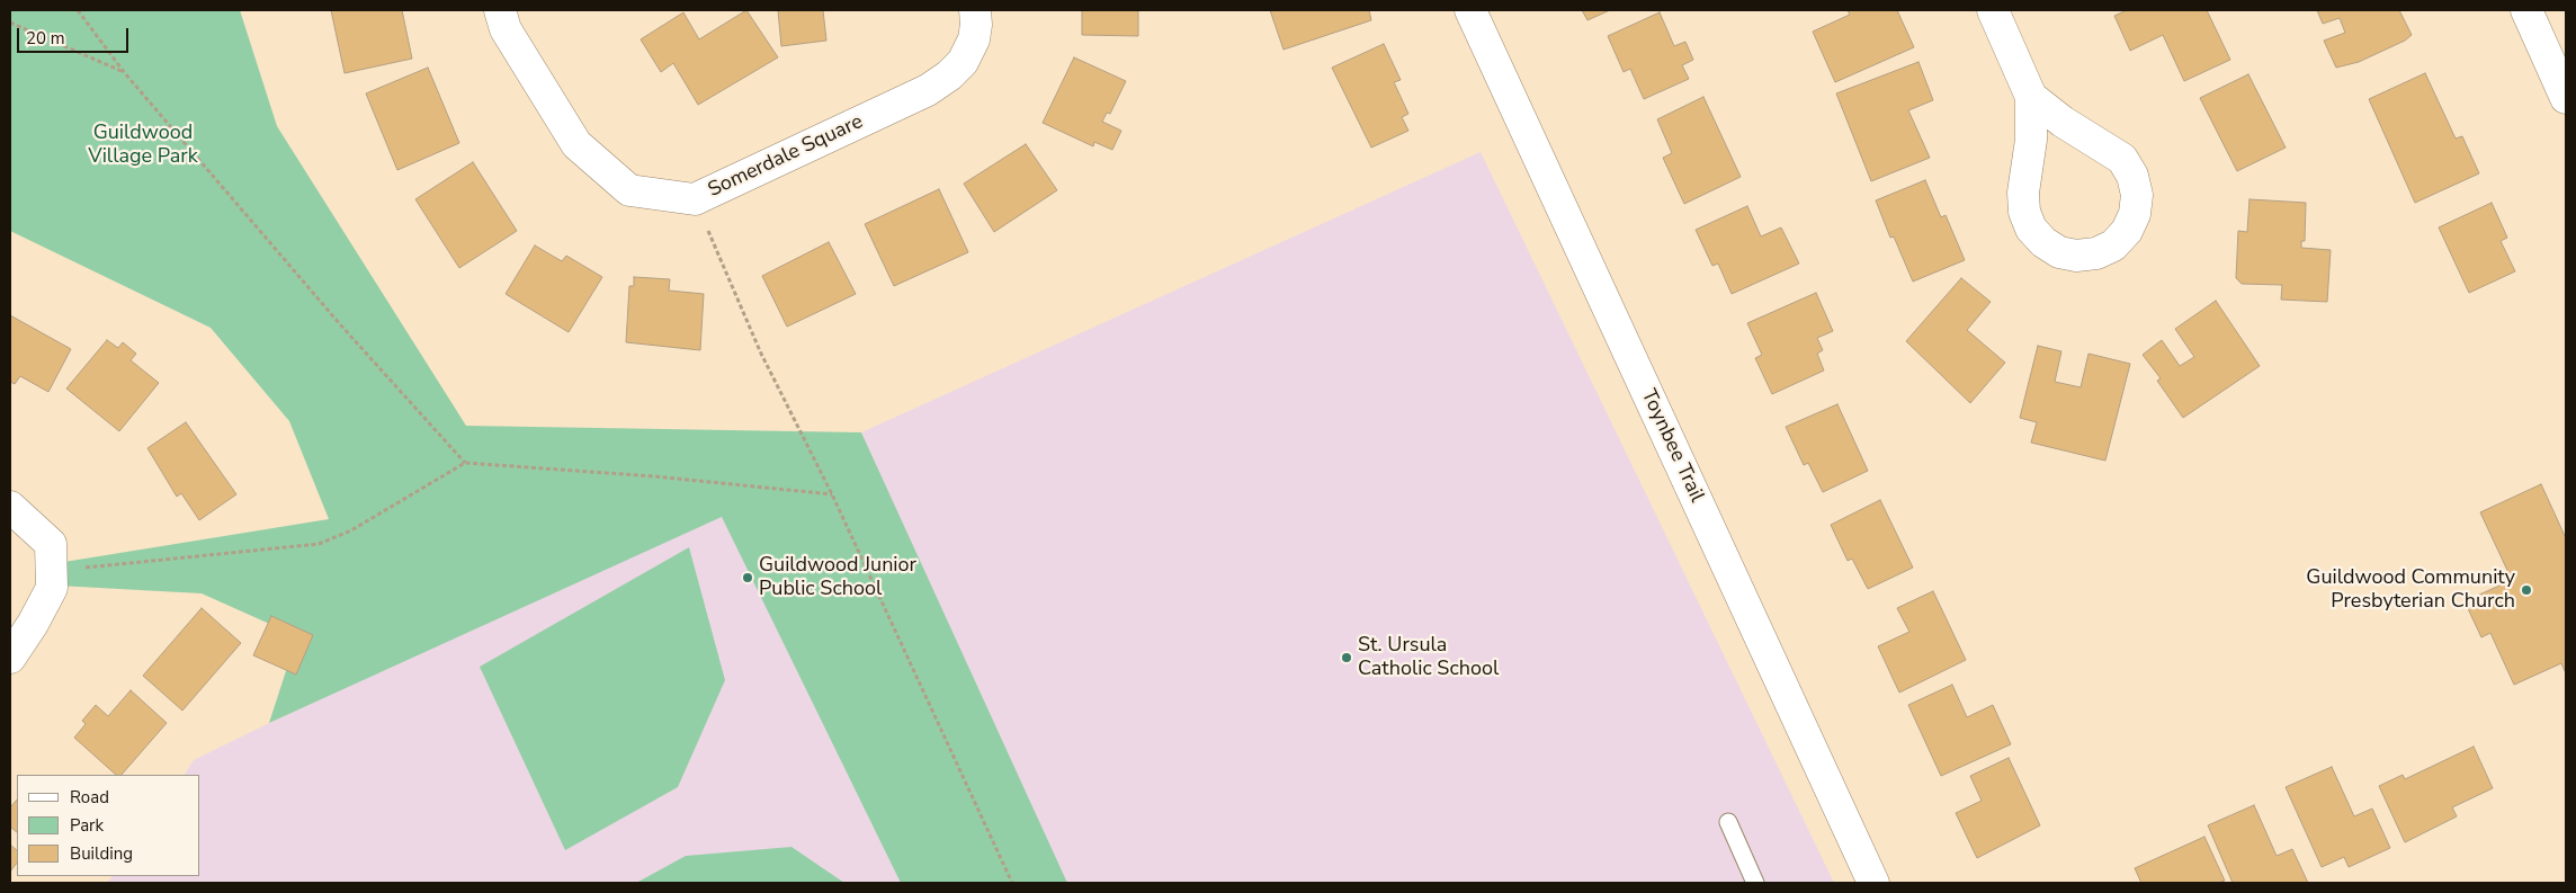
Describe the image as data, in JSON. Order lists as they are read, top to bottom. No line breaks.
{"streets":{"street":["Somerdale Square","Toynbee Trail"]},"parks":["Guildwood Village Park"],"places":["Guildwood Junior Public School","Guildwood Community Presbyterian Church","St. Ursula Catholic School"],"legend":["Road","Park","Building"],"scale_bar":"20 m"}
